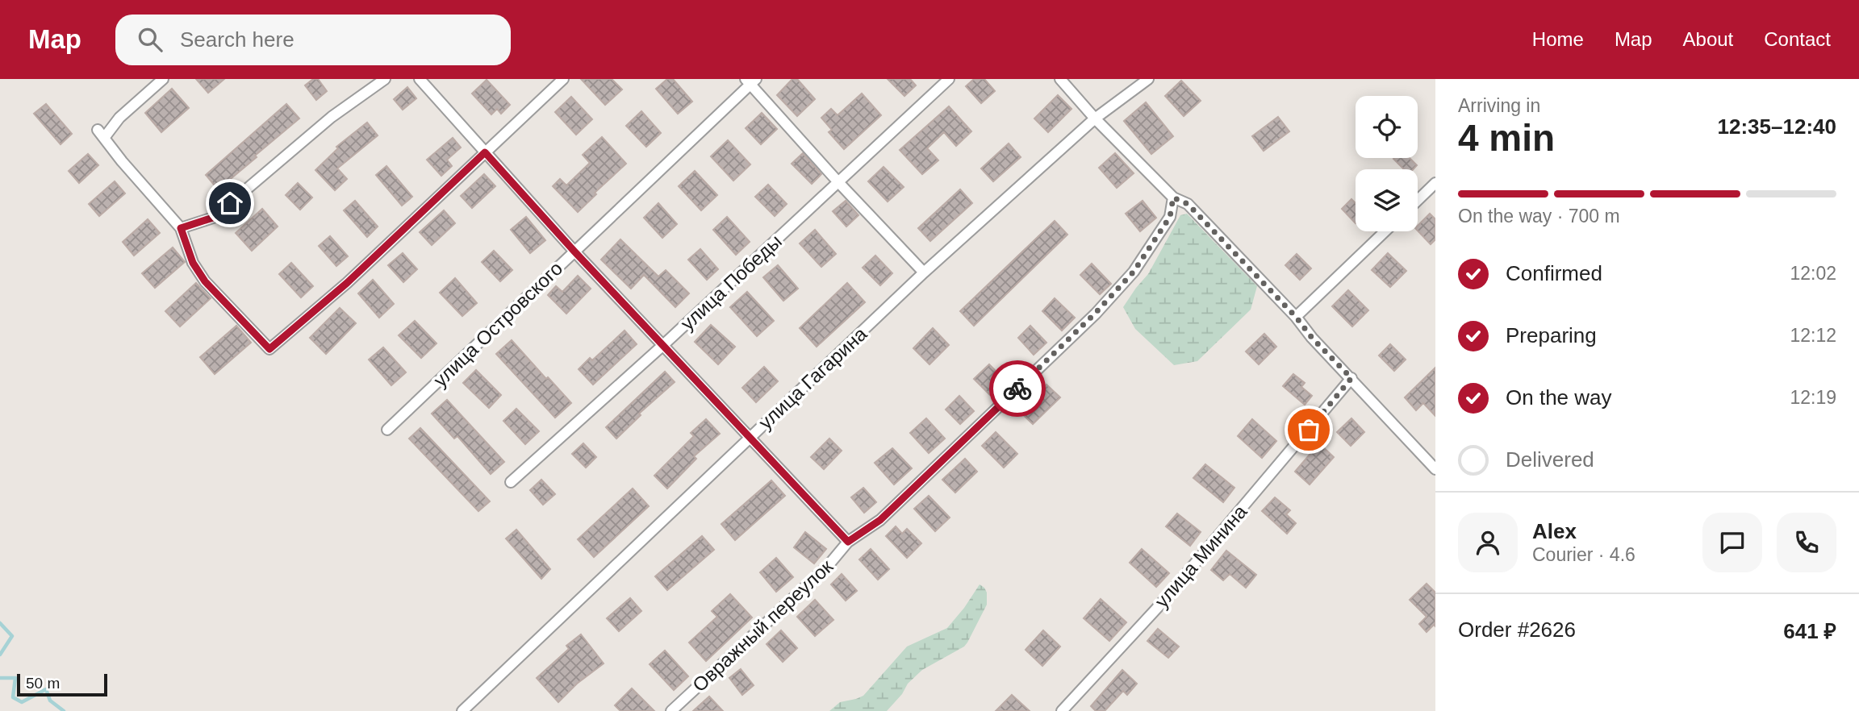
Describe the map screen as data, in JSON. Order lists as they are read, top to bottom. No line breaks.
{"streets":{"street":["улица Победы","улица Островского","улица Гагарина","улица Минина","Овражный переулок"]},"scale_bar":"50 m","page":{"header":"Map","search":"Search here","nav":["Home","Map","About","Contact"],"heading":["4 min","Arriving in","12:35–12:40"],"panel":["Alex","Courier · 4.6","Order #2626","641 ₽"],"bar":"On the way · 700 m","list":[["Confirmed","12:02"],["Preparing","12:12"],["On the way","12:19"],"Delivered"],"scale":"50 m"}}
